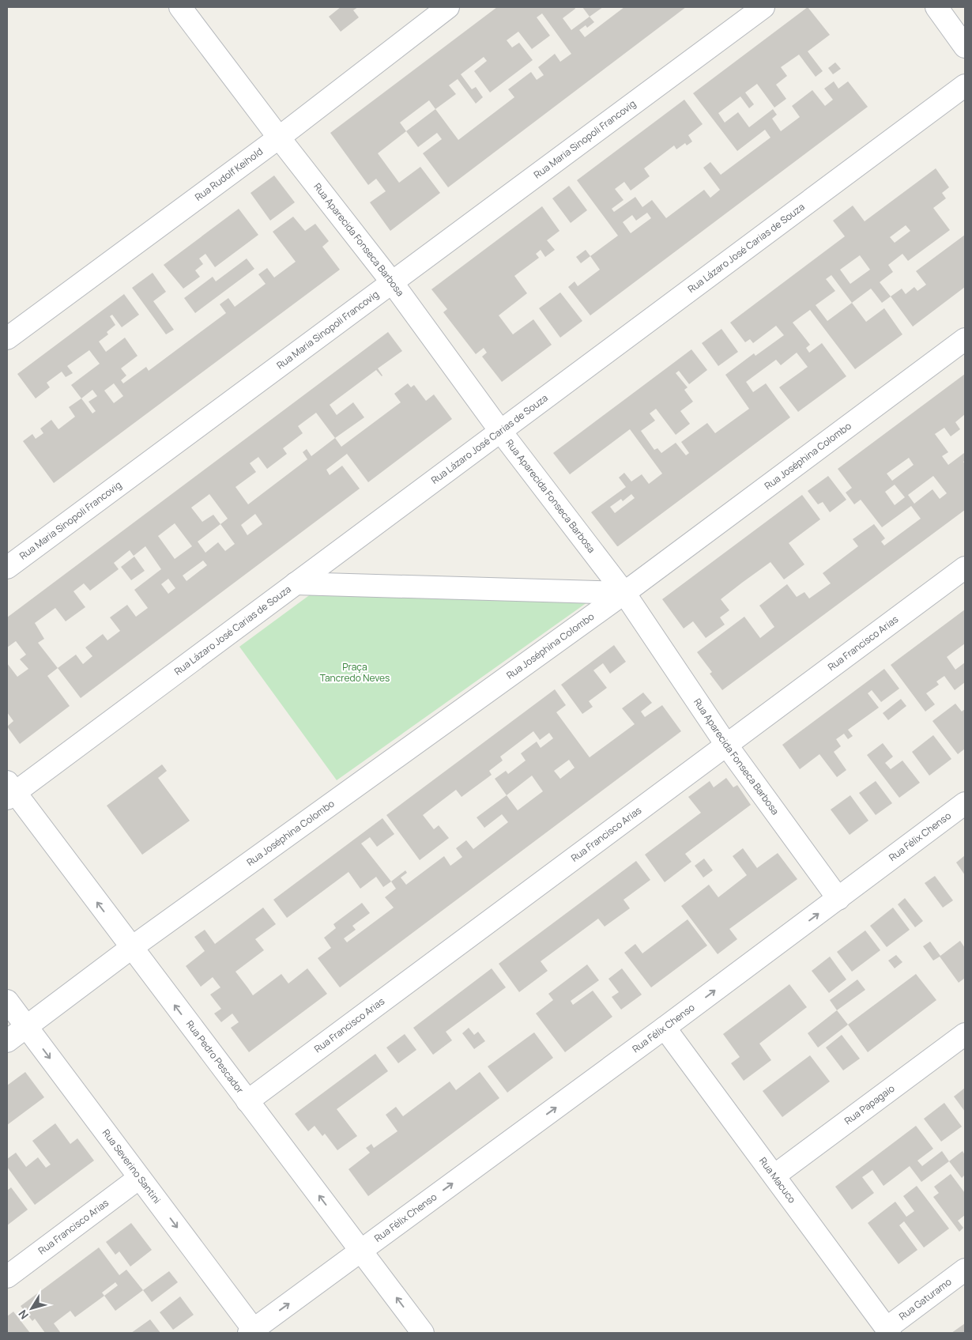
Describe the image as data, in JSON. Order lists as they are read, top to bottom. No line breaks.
{"streets":{"street":["Rua Maria Sinopoli Francovig","Rua Rudolf Keihold","Rua Aparecida Fonseca Barbosa","Rua Lázaro José Carias de Souza","Rua Joséphina Colombo","Rua Francisco Arias","Rua Félix Chenso","Rua Pedro Pescador","Rua Papagaio","Rua Severino Santini","Rua Macuco","Rua Gaturamo"]},"crossings":[["Rua Maria Sinopoli Francovig","Rua Aparecida Fonseca Barbosa"],["Rua Rudolf Keihold","Rua Aparecida Fonseca Barbosa"],["Rua Aparecida Fonseca Barbosa","Rua Lázaro José Carias de Souza"],["Rua Aparecida Fonseca Barbosa","Rua Joséphina Colombo"],["Rua Aparecida Fonseca Barbosa","Rua Francisco Arias"],["Rua Aparecida Fonseca Barbosa","Rua Félix Chenso"],["Rua Lázaro José Carias de Souza","Rua Pedro Pescador"],["Rua Joséphina Colombo","Rua Pedro Pescador"],["Rua Joséphina Colombo","Rua Severino Santini"],["Rua Francisco Arias","Rua Pedro Pescador"],["Rua Francisco Arias","Rua Severino Santini"],["Rua Félix Chenso","Rua Pedro Pescador"],["Rua Félix Chenso","Rua Severino Santini"],["Rua Félix Chenso","Rua Macuco"],["Rua Papagaio","Rua Macuco"],["Rua Macuco","Rua Gaturamo"]],"one_way":["Rua Félix Chenso","Rua Pedro Pescador","Rua Severino Santini"],"parks":["Praça Tancredo Neves"],"north":"bottom left"}
